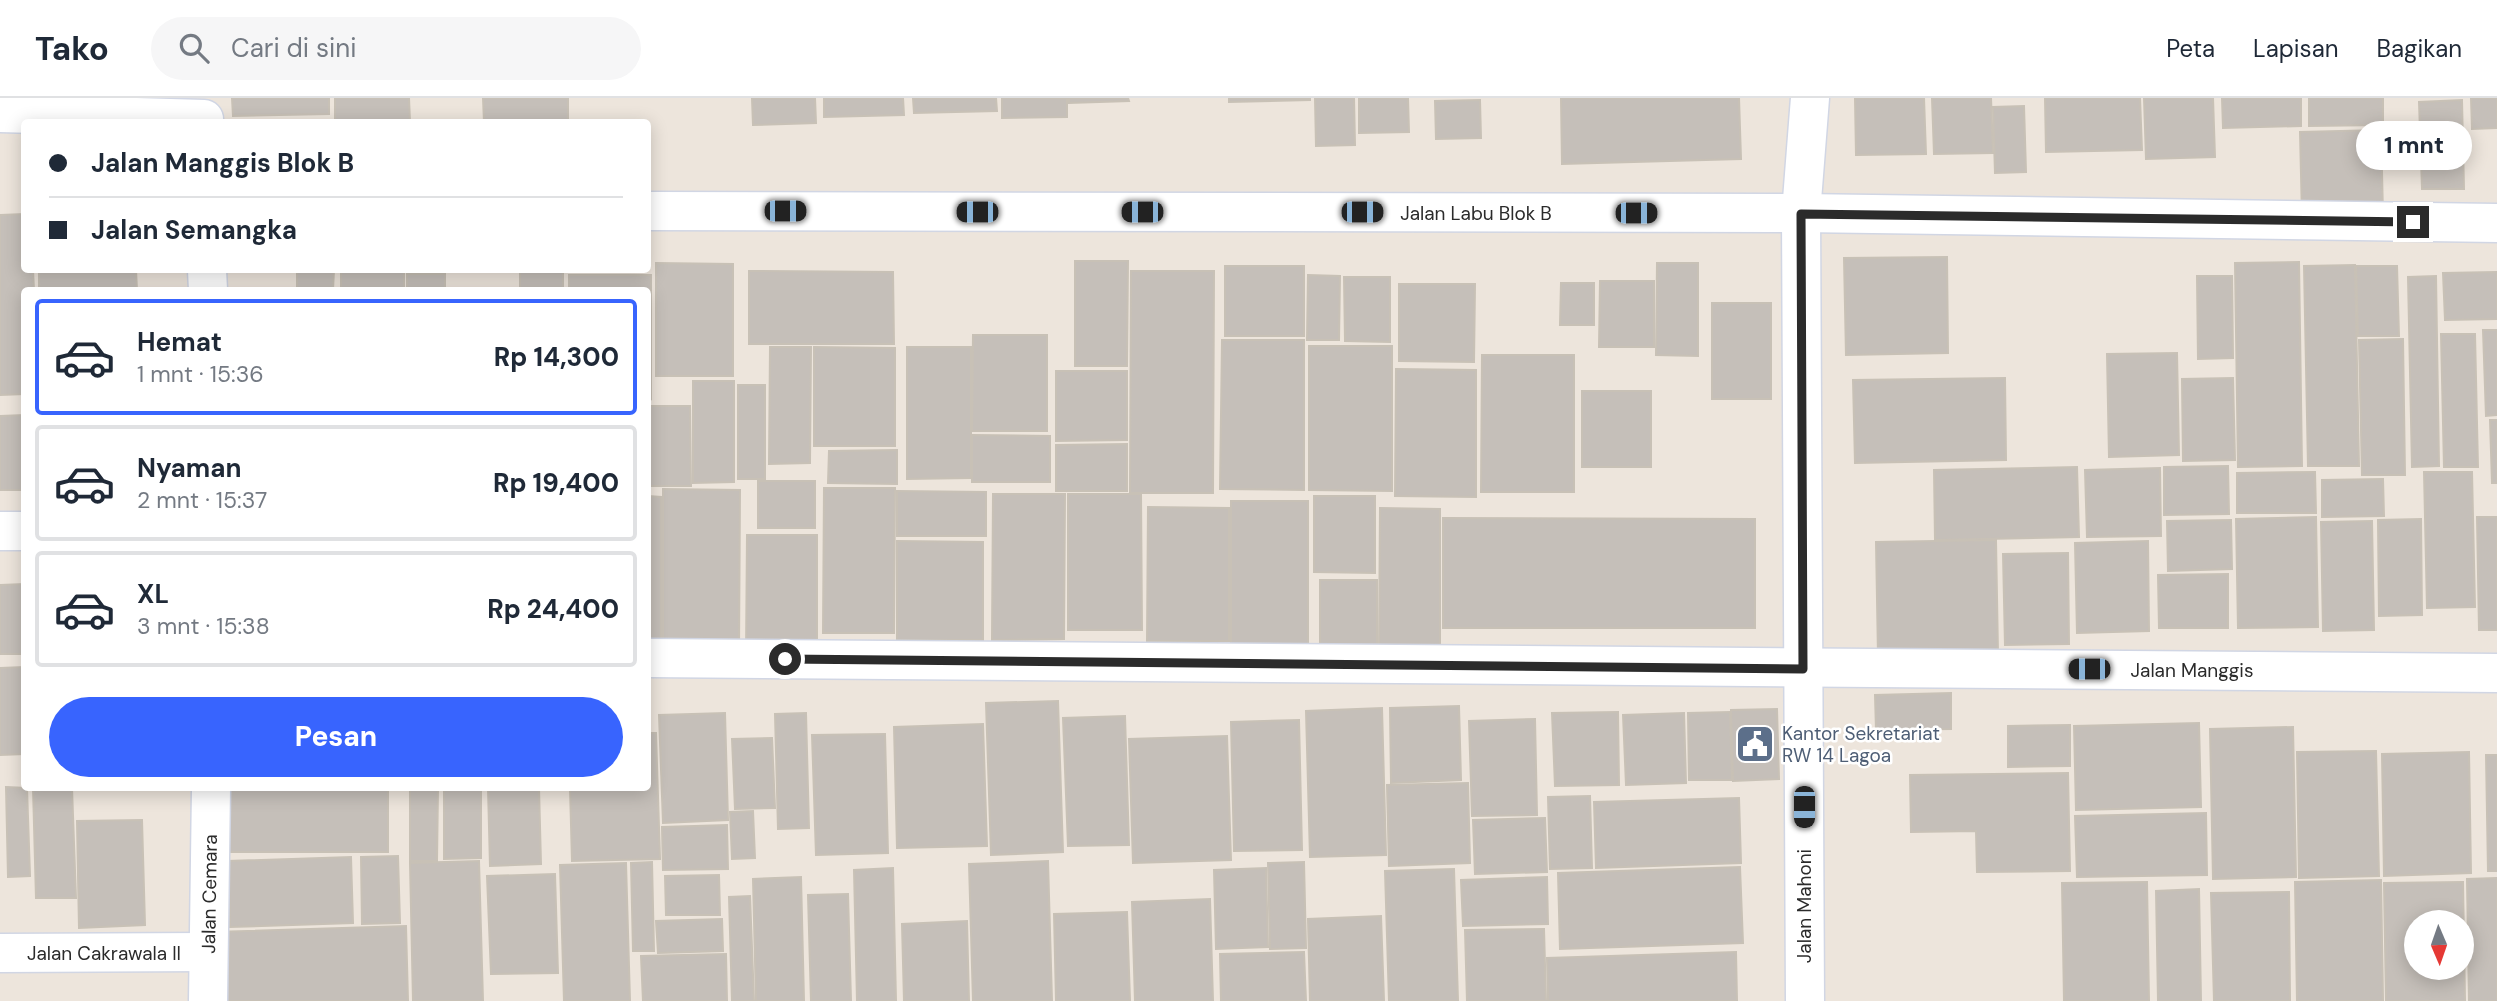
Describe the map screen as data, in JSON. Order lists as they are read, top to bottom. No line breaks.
{"streets":{"street":["Jalan Labu Blok B","Jalan Manggis","Jalan Cemara","Jalan Mahoni","Jalan Cakrawala II"]},"crossings":[["Jalan Labu Blok B","Jalan Mahoni"],["Jalan Manggis","Jalan Mahoni"],["Jalan Cemara","Jalan Cakrawala II"]],"places":{"public building":["Kantor Sekretariat RW 14 Lagoa"]},"north":"bottom","page":{"header":"Tako","search":"Cari di sini","nav":["Peta","Lapisan","Bagikan"],"banner":["Jalan Manggis Blok B","Jalan Semangka"],"bubble":"1 mnt","list":[{"name":"Hemat","note":"1 mnt · 15:36","value":"Rp 14,300"},{"name":"Nyaman","note":"2 mnt · 15:37","value":"Rp 19,400"},{"name":"XL","note":"3 mnt · 15:38","value":"Rp 24,400"}],"buttons":"Pesan"}}
